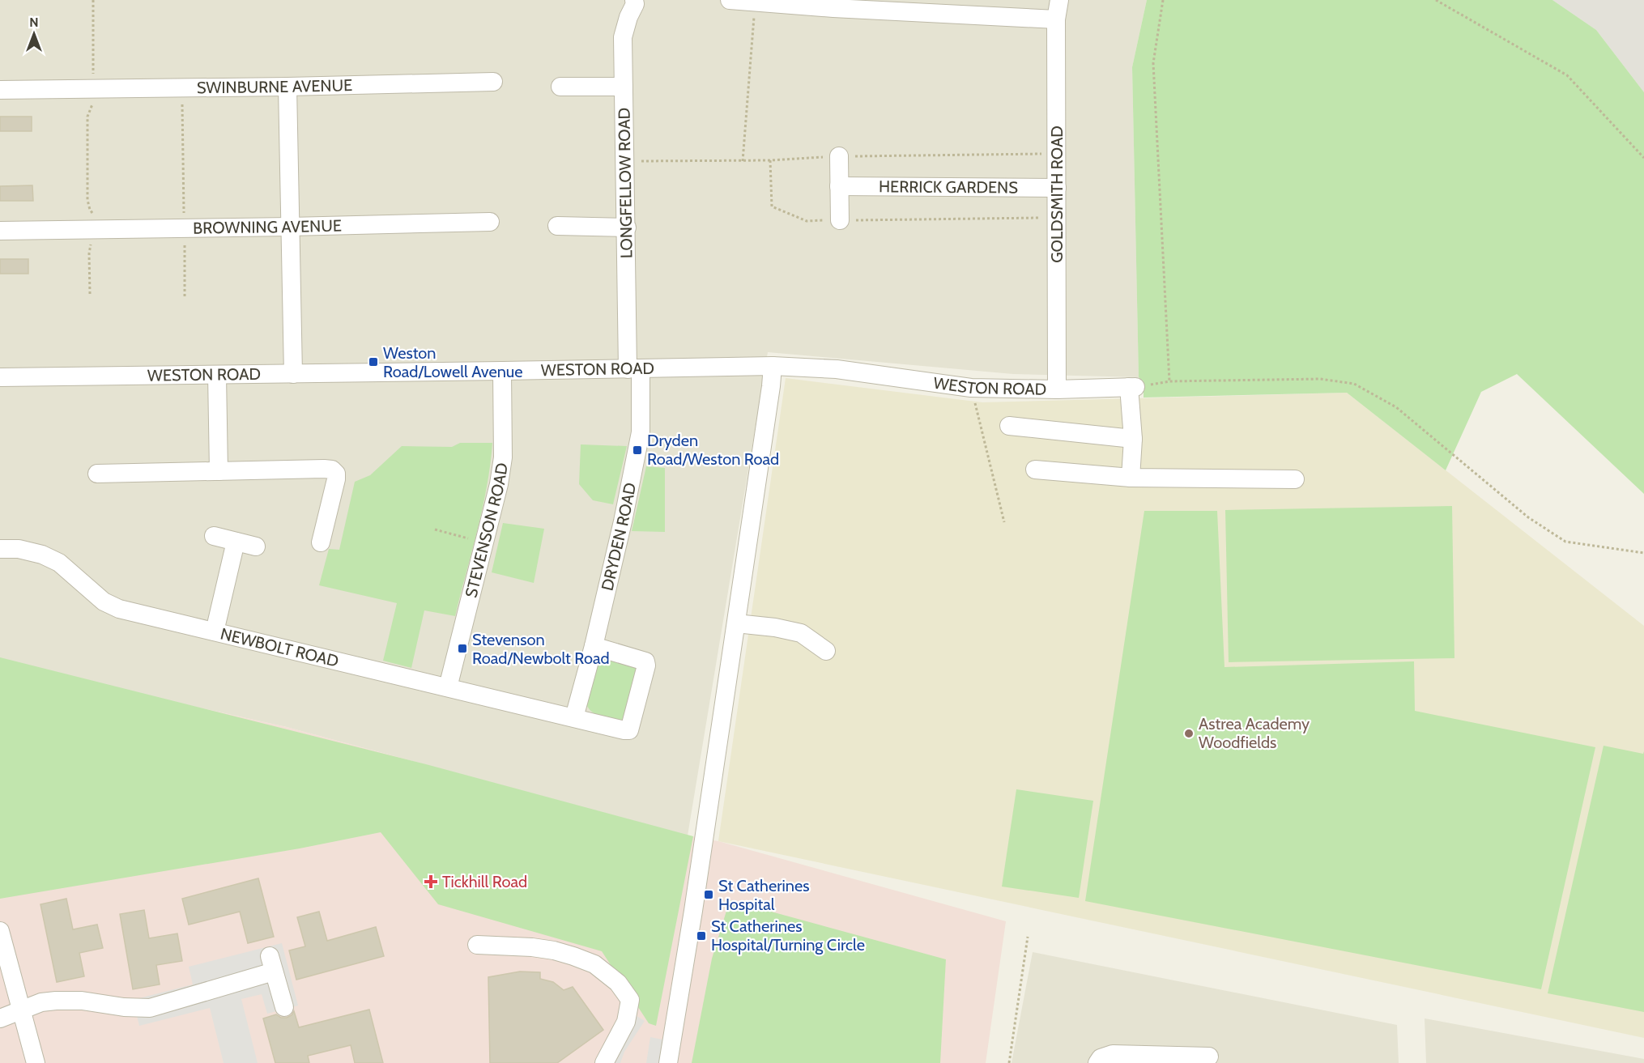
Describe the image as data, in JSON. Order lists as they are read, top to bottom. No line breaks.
{"streets":{"street":["SWINBURNE AVENUE","LONGFELLOW ROAD","HERRICK GARDENS","GOLDSMITH ROAD","BROWNING AVENUE","WESTON ROAD","STEVENSON ROAD","DRYDEN ROAD","NEWBOLT ROAD"]},"crossings":[["LONGFELLOW ROAD","WESTON ROAD"],["LONGFELLOW ROAD","DRYDEN ROAD"],["HERRICK GARDENS","GOLDSMITH ROAD"],["GOLDSMITH ROAD","WESTON ROAD"],["WESTON ROAD","STEVENSON ROAD"],["WESTON ROAD","DRYDEN ROAD"],["STEVENSON ROAD","NEWBOLT ROAD"],["DRYDEN ROAD","NEWBOLT ROAD"]],"places":{"transit":["Weston Road/Lowell Avenue","Dryden Road/Weston Road","Stevenson Road/Newbolt Road","St Catherines Hospital","St Catherines Hospital/Turning Circle"],"other":["Astrea Academy Woodfields"],"health":["Tickhill Road"]},"north":"top"}
